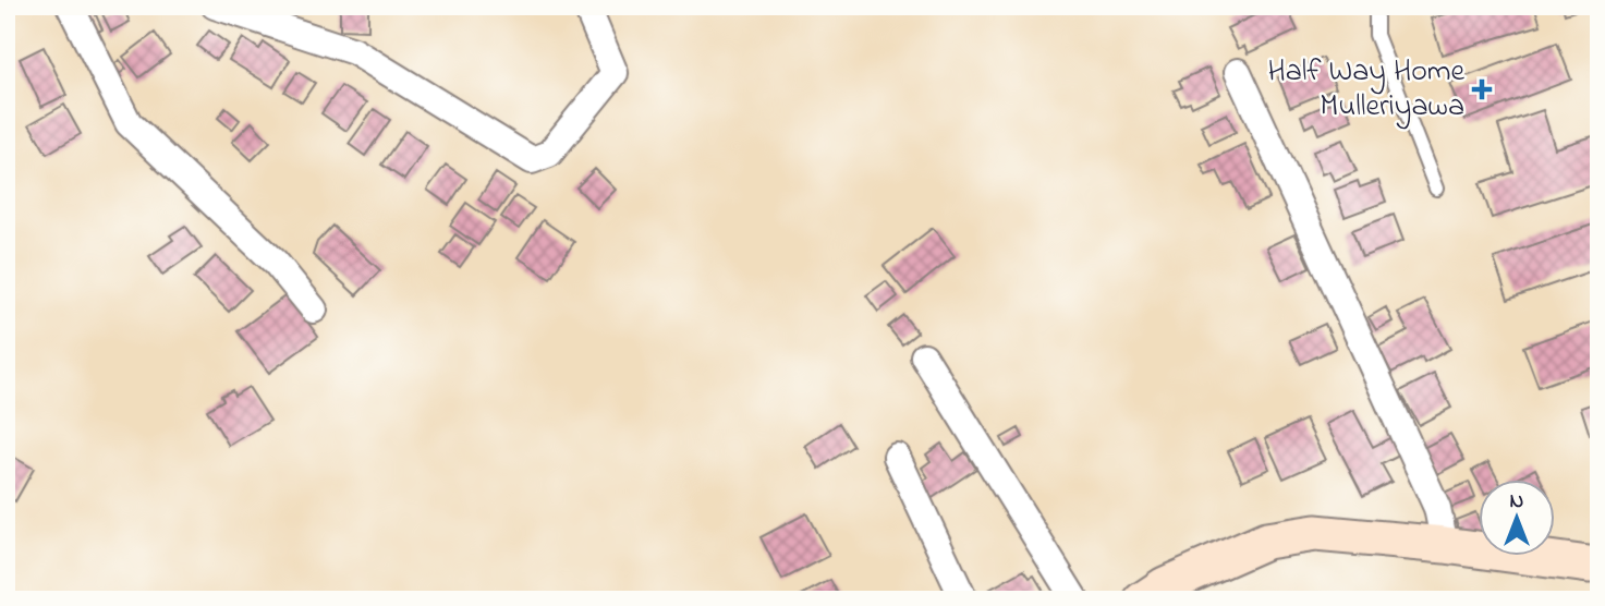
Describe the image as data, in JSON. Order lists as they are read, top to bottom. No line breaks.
{"places":{"health":["Half Way Home Mulleriyawa"]},"north":"top"}
